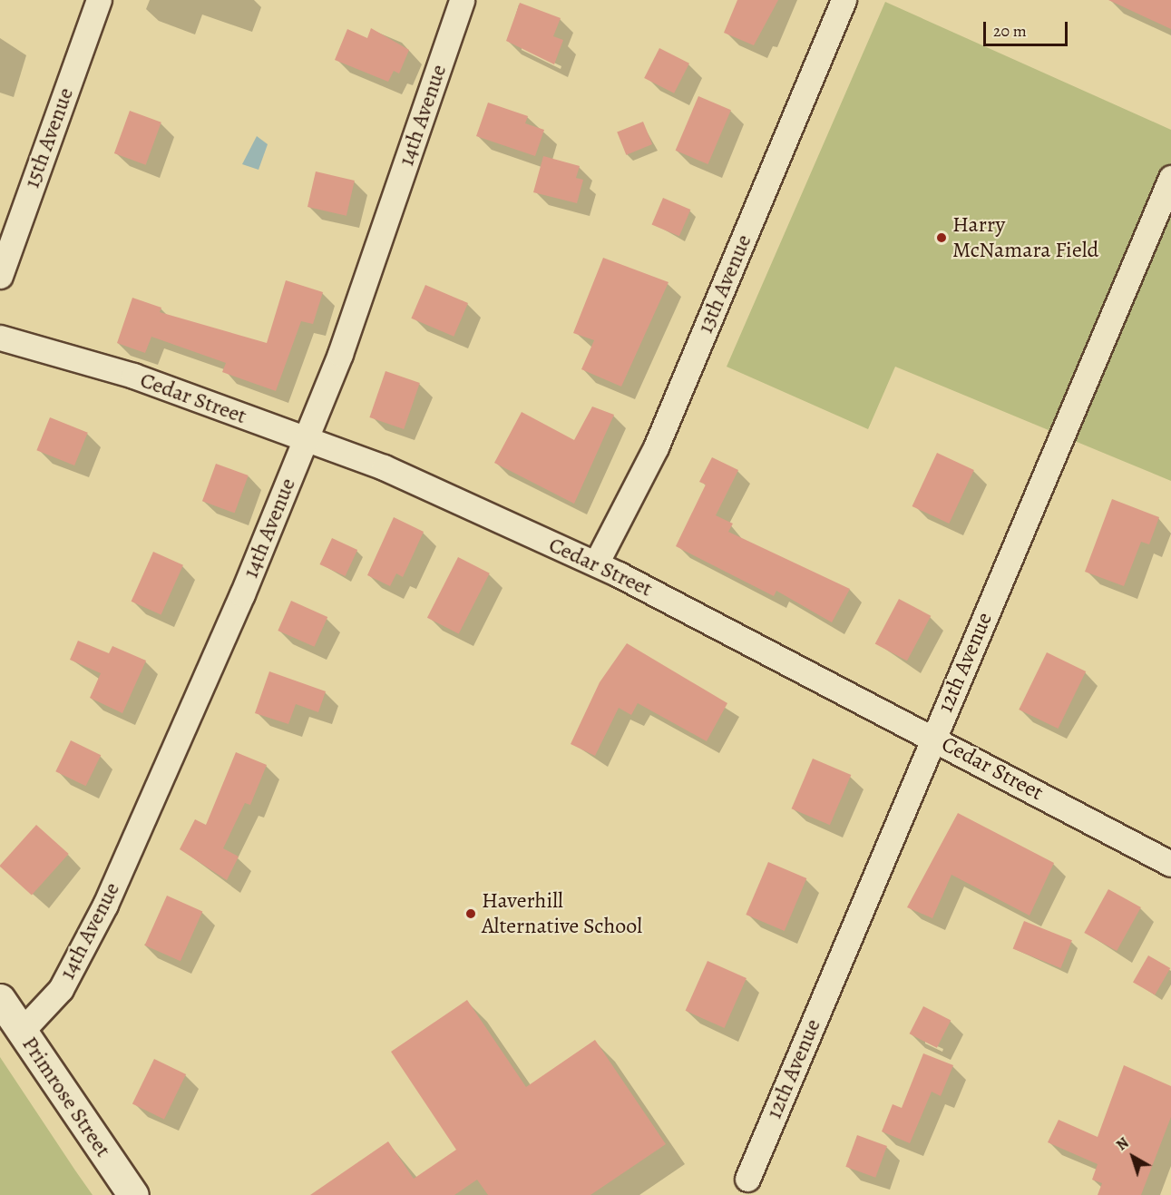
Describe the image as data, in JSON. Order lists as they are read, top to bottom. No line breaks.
{"streets":{"main road":["Primrose Street"],"street":["14th Avenue","15th Avenue","13th Avenue","Cedar Street","12th Avenue"]},"crossings":[["14th Avenue","Cedar Street"],["14th Avenue","Primrose Street"],["13th Avenue","Cedar Street"],["Cedar Street","12th Avenue"]],"places":["Harry McNamara Field","Haverhill Alternative School"],"scale_bar":"20 m","north":"top left"}
